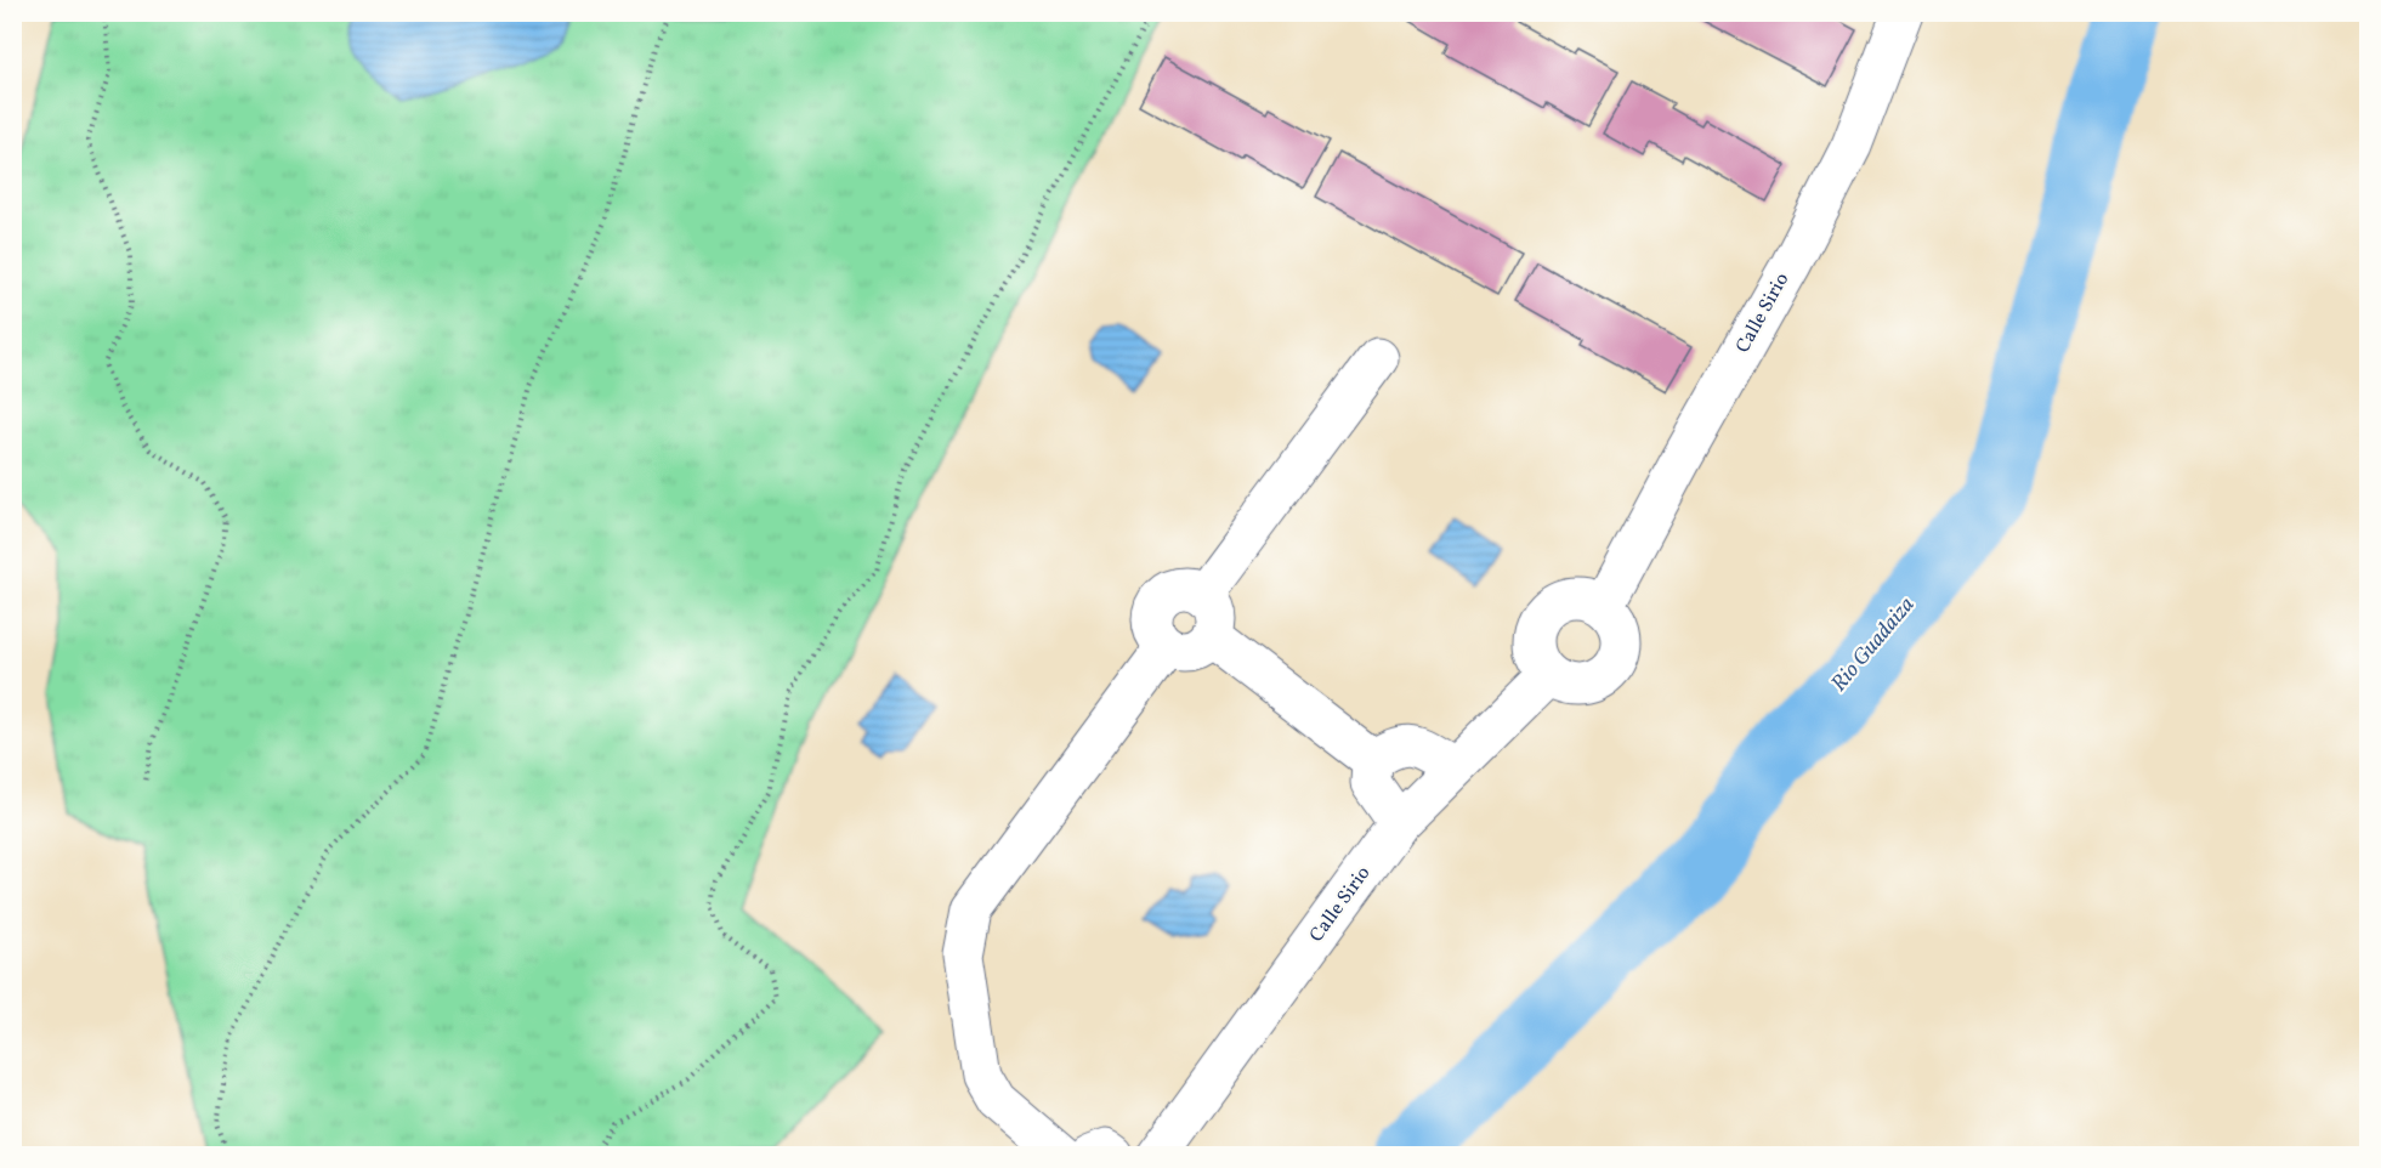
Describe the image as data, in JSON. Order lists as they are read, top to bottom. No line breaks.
{"streets":{"street":["Calle Sirio"]},"water":["Rio Guadaiza"]}
